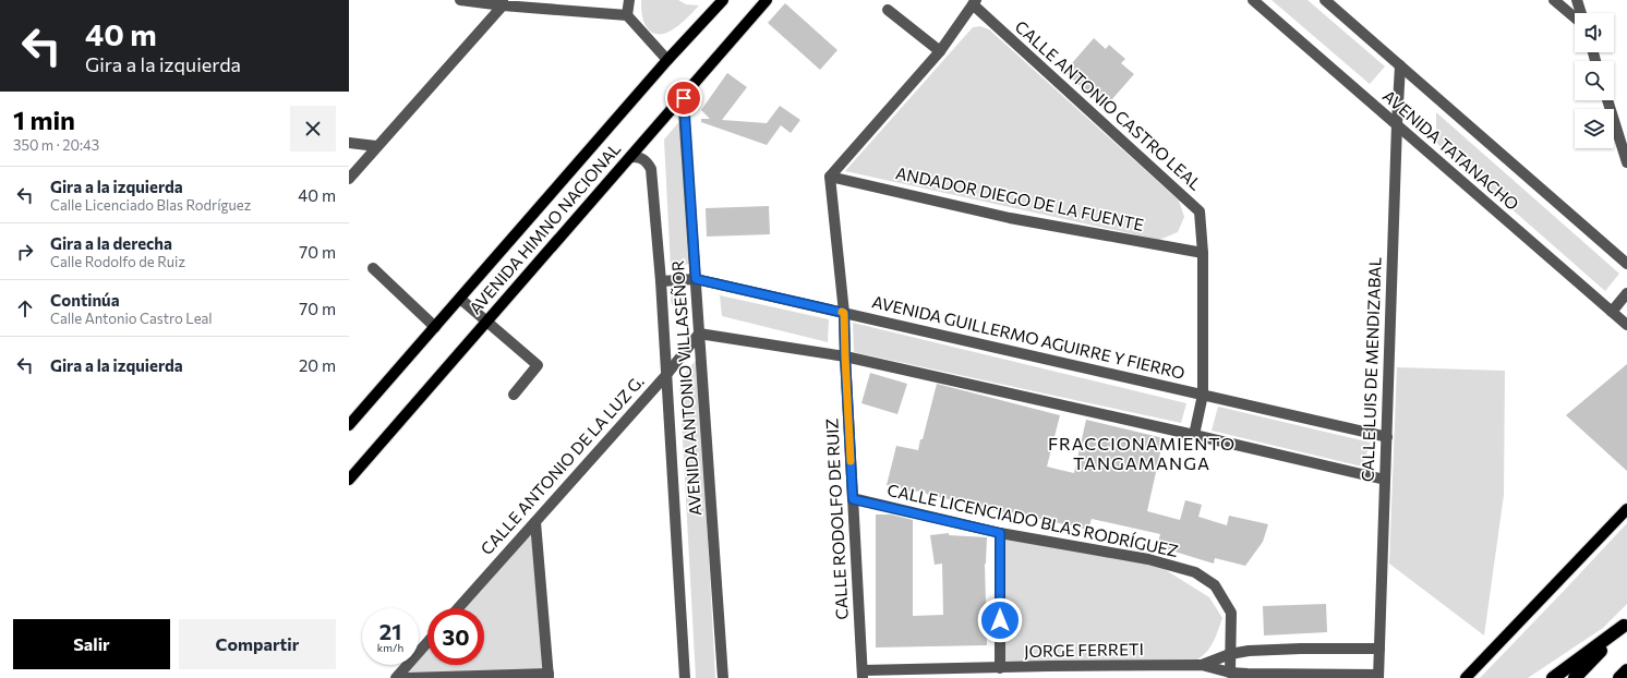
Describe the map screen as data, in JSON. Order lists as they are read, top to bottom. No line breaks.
{"streets":{"main road":["AVENIDA HIMNO NACIONAL"],"street":["CALLE ANTONIO CASTRO LEAL","AVENIDA TATANACHO","ANDADOR DIEGO DE LA FUENTE","AVENIDA GUILLERMO AGUIRRE Y FIERRO","CALLE LUIS DE MENDIZABAL","AVENIDA ANTONIO VILLASEÑOR","CALLE ANTONIO DE LA LUZ G.","CALLE RODOLFO DE RUIZ","CALLE LICENCIADO BLAS RODRÍGUEZ","JORGE FERRETI"]},"crossings":[["CALLE ANTONIO CASTRO LEAL","ANDADOR DIEGO DE LA FUENTE"],["CALLE ANTONIO CASTRO LEAL","AVENIDA GUILLERMO AGUIRRE Y FIERRO"],["AVENIDA TATANACHO","CALLE LUIS DE MENDIZABAL"],["AVENIDA HIMNO NACIONAL","AVENIDA ANTONIO VILLASEÑOR"],["AVENIDA GUILLERMO AGUIRRE Y FIERRO","CALLE LUIS DE MENDIZABAL"],["AVENIDA GUILLERMO AGUIRRE Y FIERRO","AVENIDA ANTONIO VILLASEÑOR"],["CALLE LUIS DE MENDIZABAL","JORGE FERRETI"],["AVENIDA ANTONIO VILLASEÑOR","CALLE ANTONIO DE LA LUZ G."],["CALLE RODOLFO DE RUIZ","CALLE LICENCIADO BLAS RODRÍGUEZ"],["CALLE RODOLFO DE RUIZ","JORGE FERRETI"],["CALLE LICENCIADO BLAS RODRÍGUEZ","JORGE FERRETI"]],"districts":["FRACCIONAMIENTO TANGAMANGA"],"page":{"turn":["40 m","Gira a la izquierda"],"heading":["1 min","350 m · 20:43"],"list":[{"name":"Gira a la izquierda","note":"Calle Licenciado Blas Rodríguez","value":"40 m"},{"name":"Gira a la derecha","note":"Calle Rodolfo de Ruiz","value":"70 m"},{"name":"Continúa","note":"Calle Antonio Castro Leal","value":"70 m"},{"name":"Gira a la izquierda","value":"20 m"}],"speed":"21 km/h","limit":"30","buttons":["Salir","Compartir"]}}
